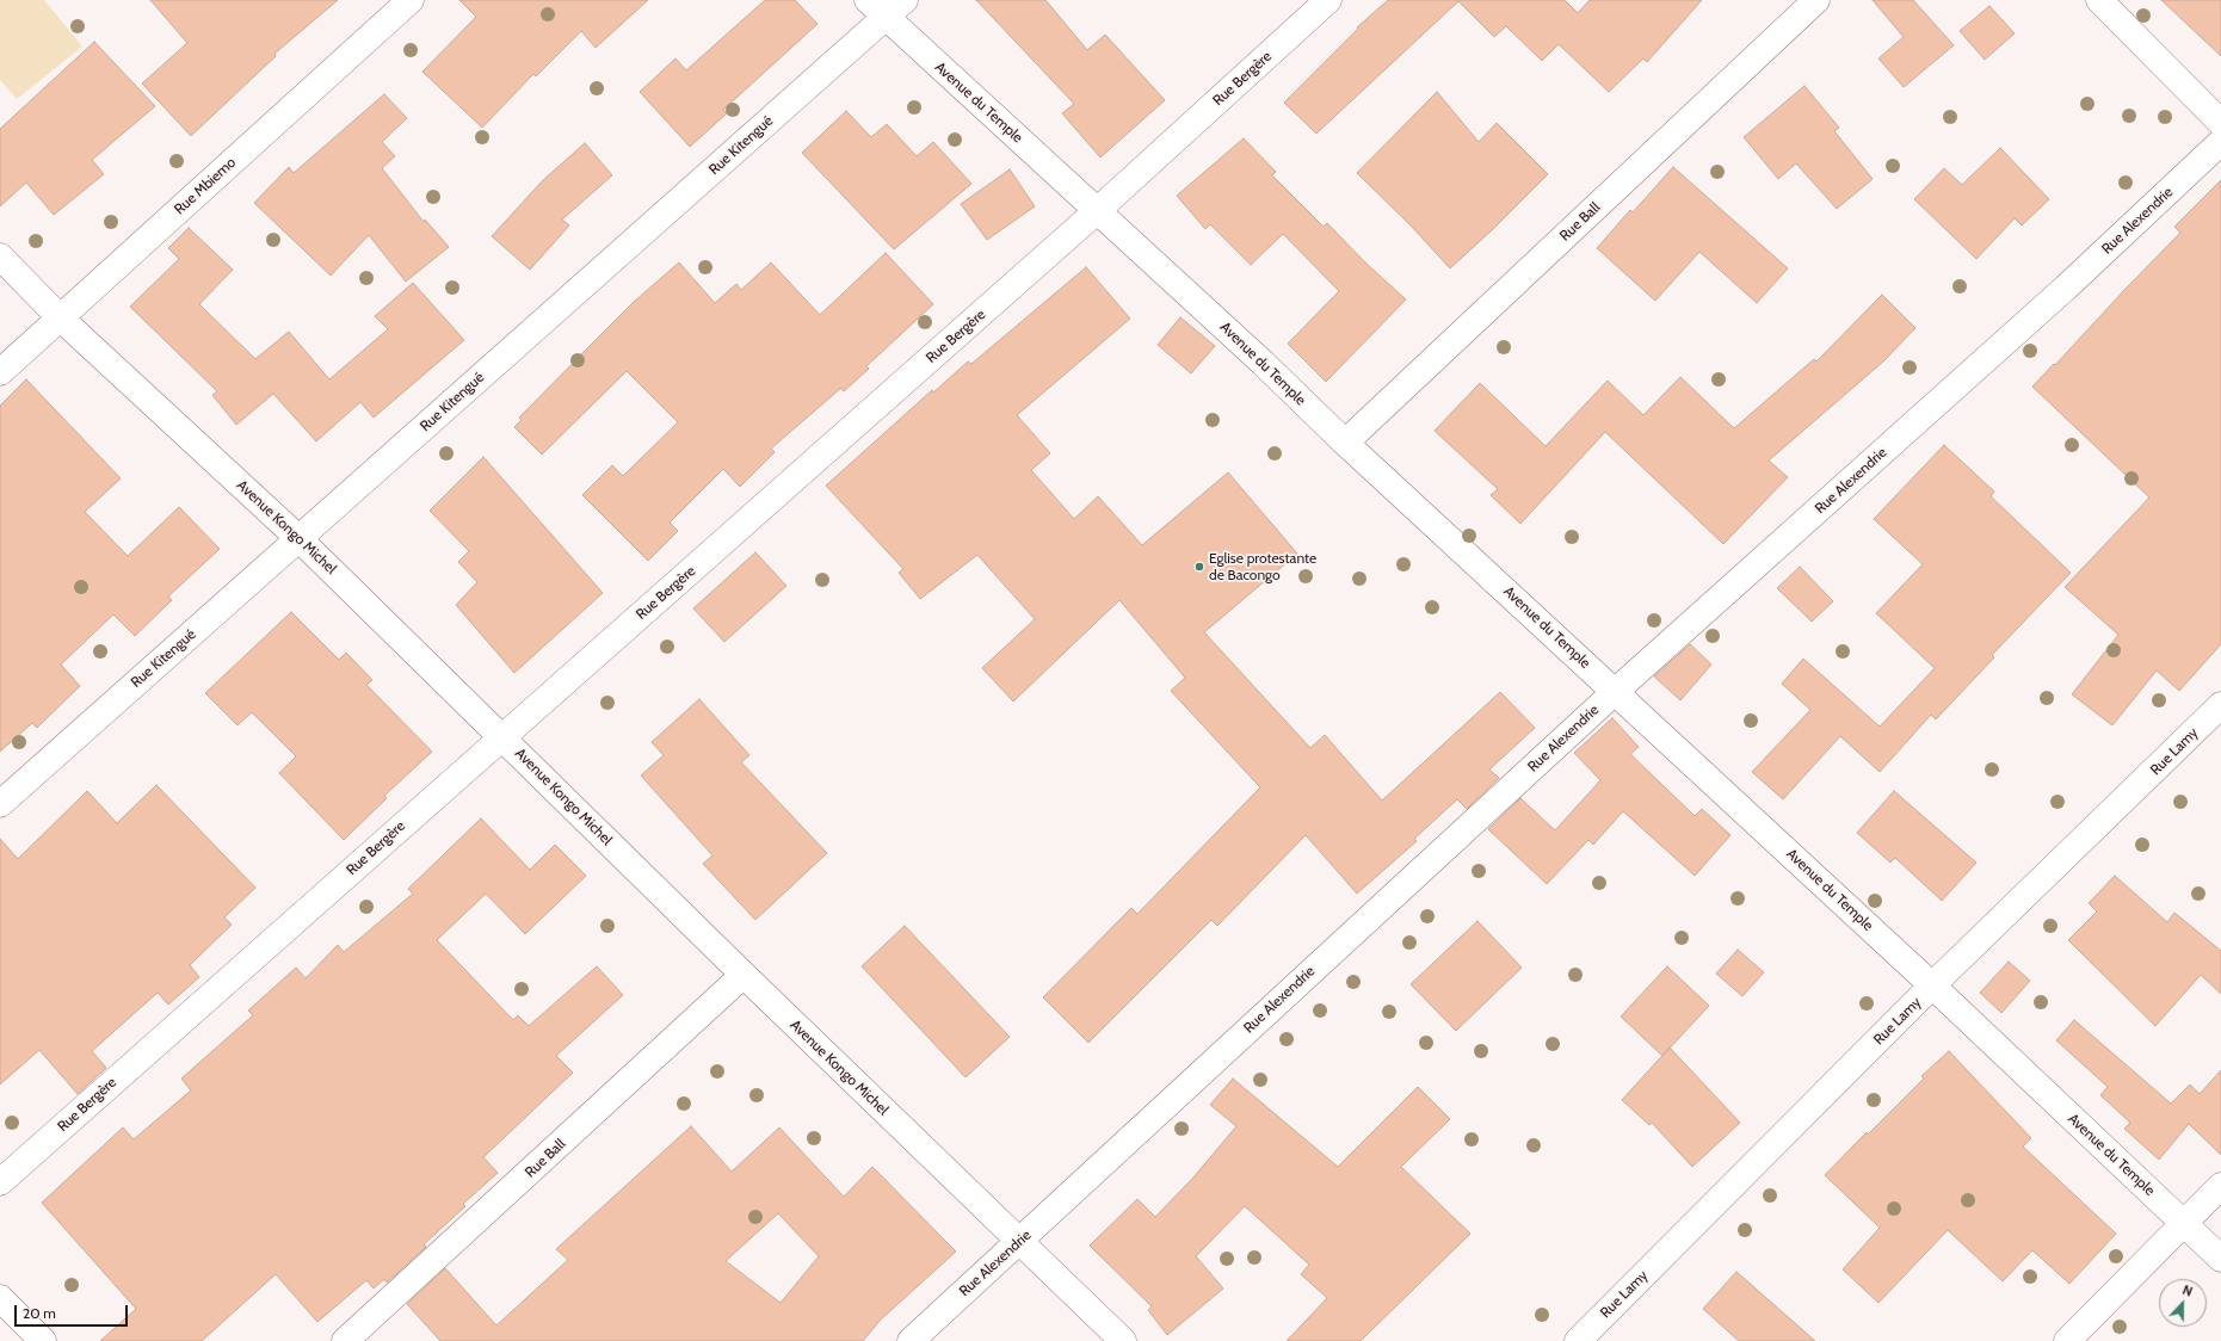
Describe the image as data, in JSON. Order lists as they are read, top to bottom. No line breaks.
{"streets":{"street":["Rue Bergère","Avenue du Temple","Rue Kitengué","Rue Mbiemo","Rue Alexendrie","Rue Ball","Avenue Kongo Michel","Rue Lamy"]},"crossings":[["Rue Bergère","Avenue du Temple"],["Rue Bergère","Avenue Kongo Michel"],["Avenue du Temple","Rue Kitengué"],["Avenue du Temple","Rue Alexendrie"],["Avenue du Temple","Rue Ball"],["Avenue du Temple","Rue Lamy"],["Rue Kitengué","Avenue Kongo Michel"],["Rue Mbiemo","Avenue Kongo Michel"],["Rue Alexendrie","Avenue Kongo Michel"],["Rue Ball","Avenue Kongo Michel"]],"places":["Eglise protestante de Bacongo"],"scale_bar":"20 m","north":"top"}
